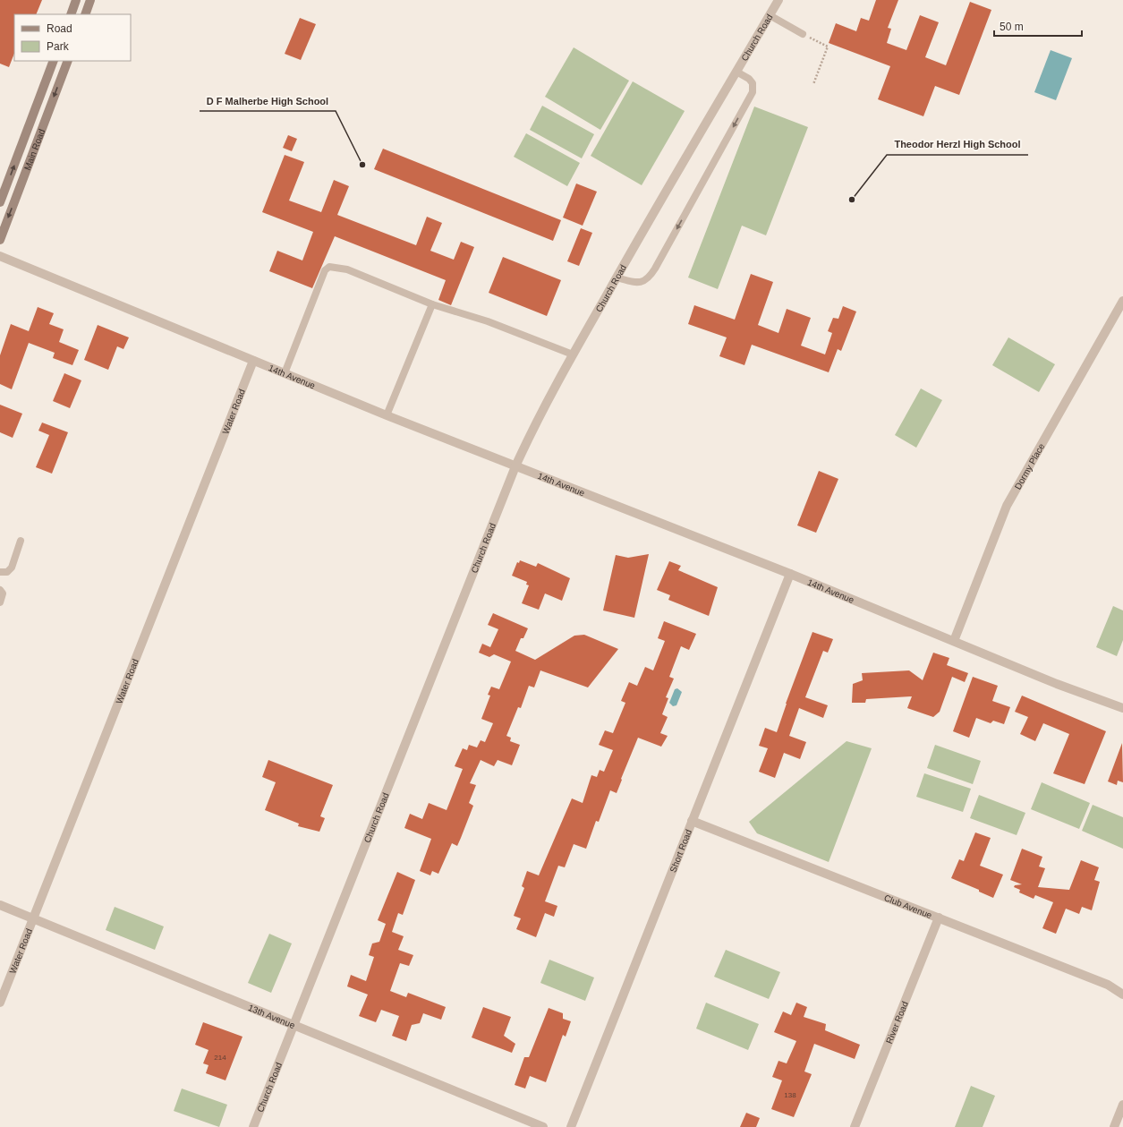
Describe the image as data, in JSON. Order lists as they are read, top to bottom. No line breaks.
{"streets":{"main road":["Main Road"],"street":["Church Road","14th Avenue","Water Road","Dormy Place","Short Road","Club Avenue","13th Avenue","River Road"]},"crossings":[["Church Road","14th Avenue"],["Church Road","13th Avenue"],["14th Avenue","Water Road"],["14th Avenue","Dormy Place"],["14th Avenue","Short Road"],["Water Road","13th Avenue"],["Short Road","Club Avenue"],["Club Avenue","River Road"]],"places":["D F Malherbe High School","Theodor Herzl High School"],"house_numbers":["214","138"],"legend":["Road","Park"],"scale_bar":"50 m"}
